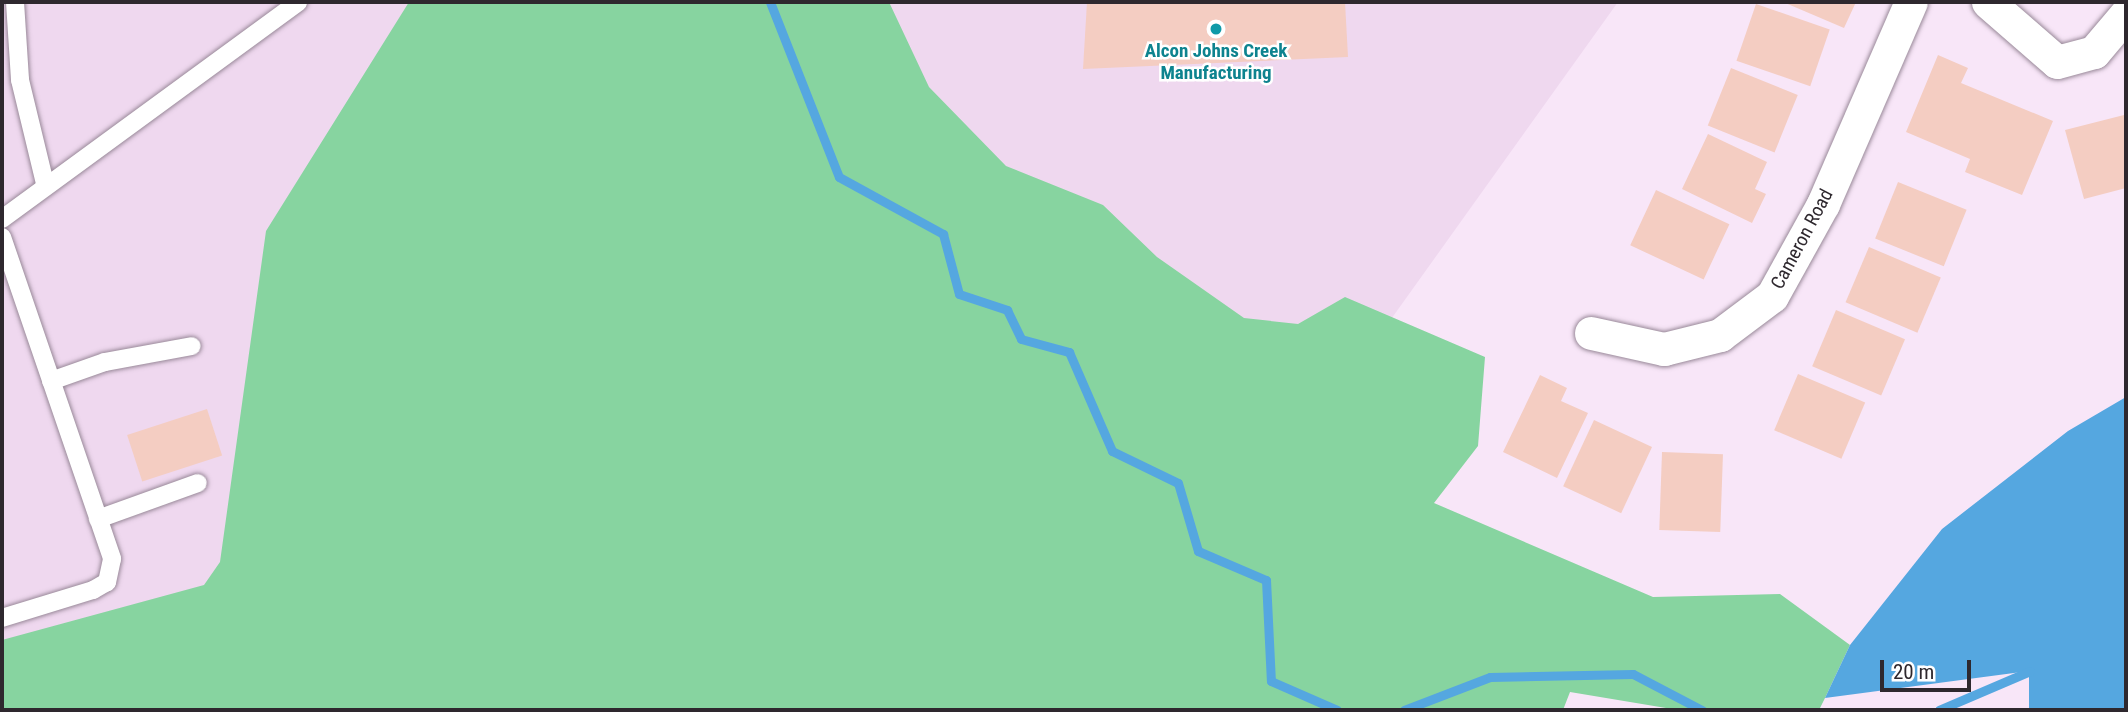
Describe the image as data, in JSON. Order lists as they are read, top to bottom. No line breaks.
{"streets":{"street":["Cameron Road"]},"places":["Alcon Johns Creek Manufacturing"],"scale_bar":"20 m"}
